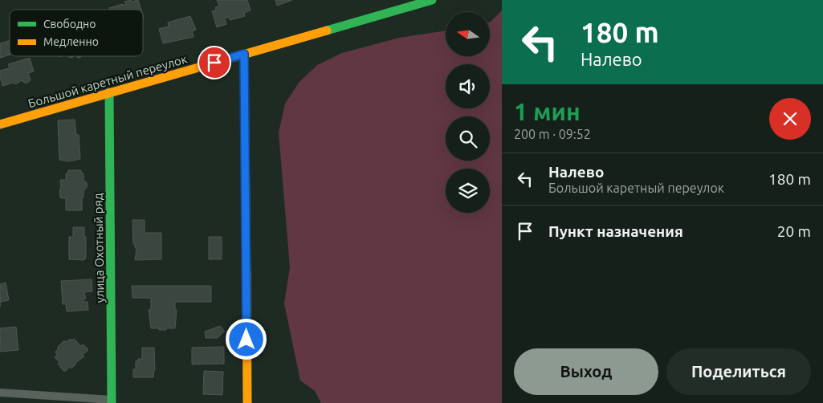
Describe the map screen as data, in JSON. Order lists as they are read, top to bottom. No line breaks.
{"streets":{"street":["Большой каретный переулок","улица Охотный ряд"]},"crossings":[["Большой каретный переулок","улица Охотный ряд"]],"legend":["Свободно","Медленно"],"north":"left","page":{"turn":["180 m","Налево"],"heading":["1 мин","200 m · 09:52"],"list":[{"name":"Налево","note":"Большой каретный переулок","value":"180 m"},{"name":"Пункт назначения","value":"20 m"}],"buttons":["Выход","Поделиться"]}}
